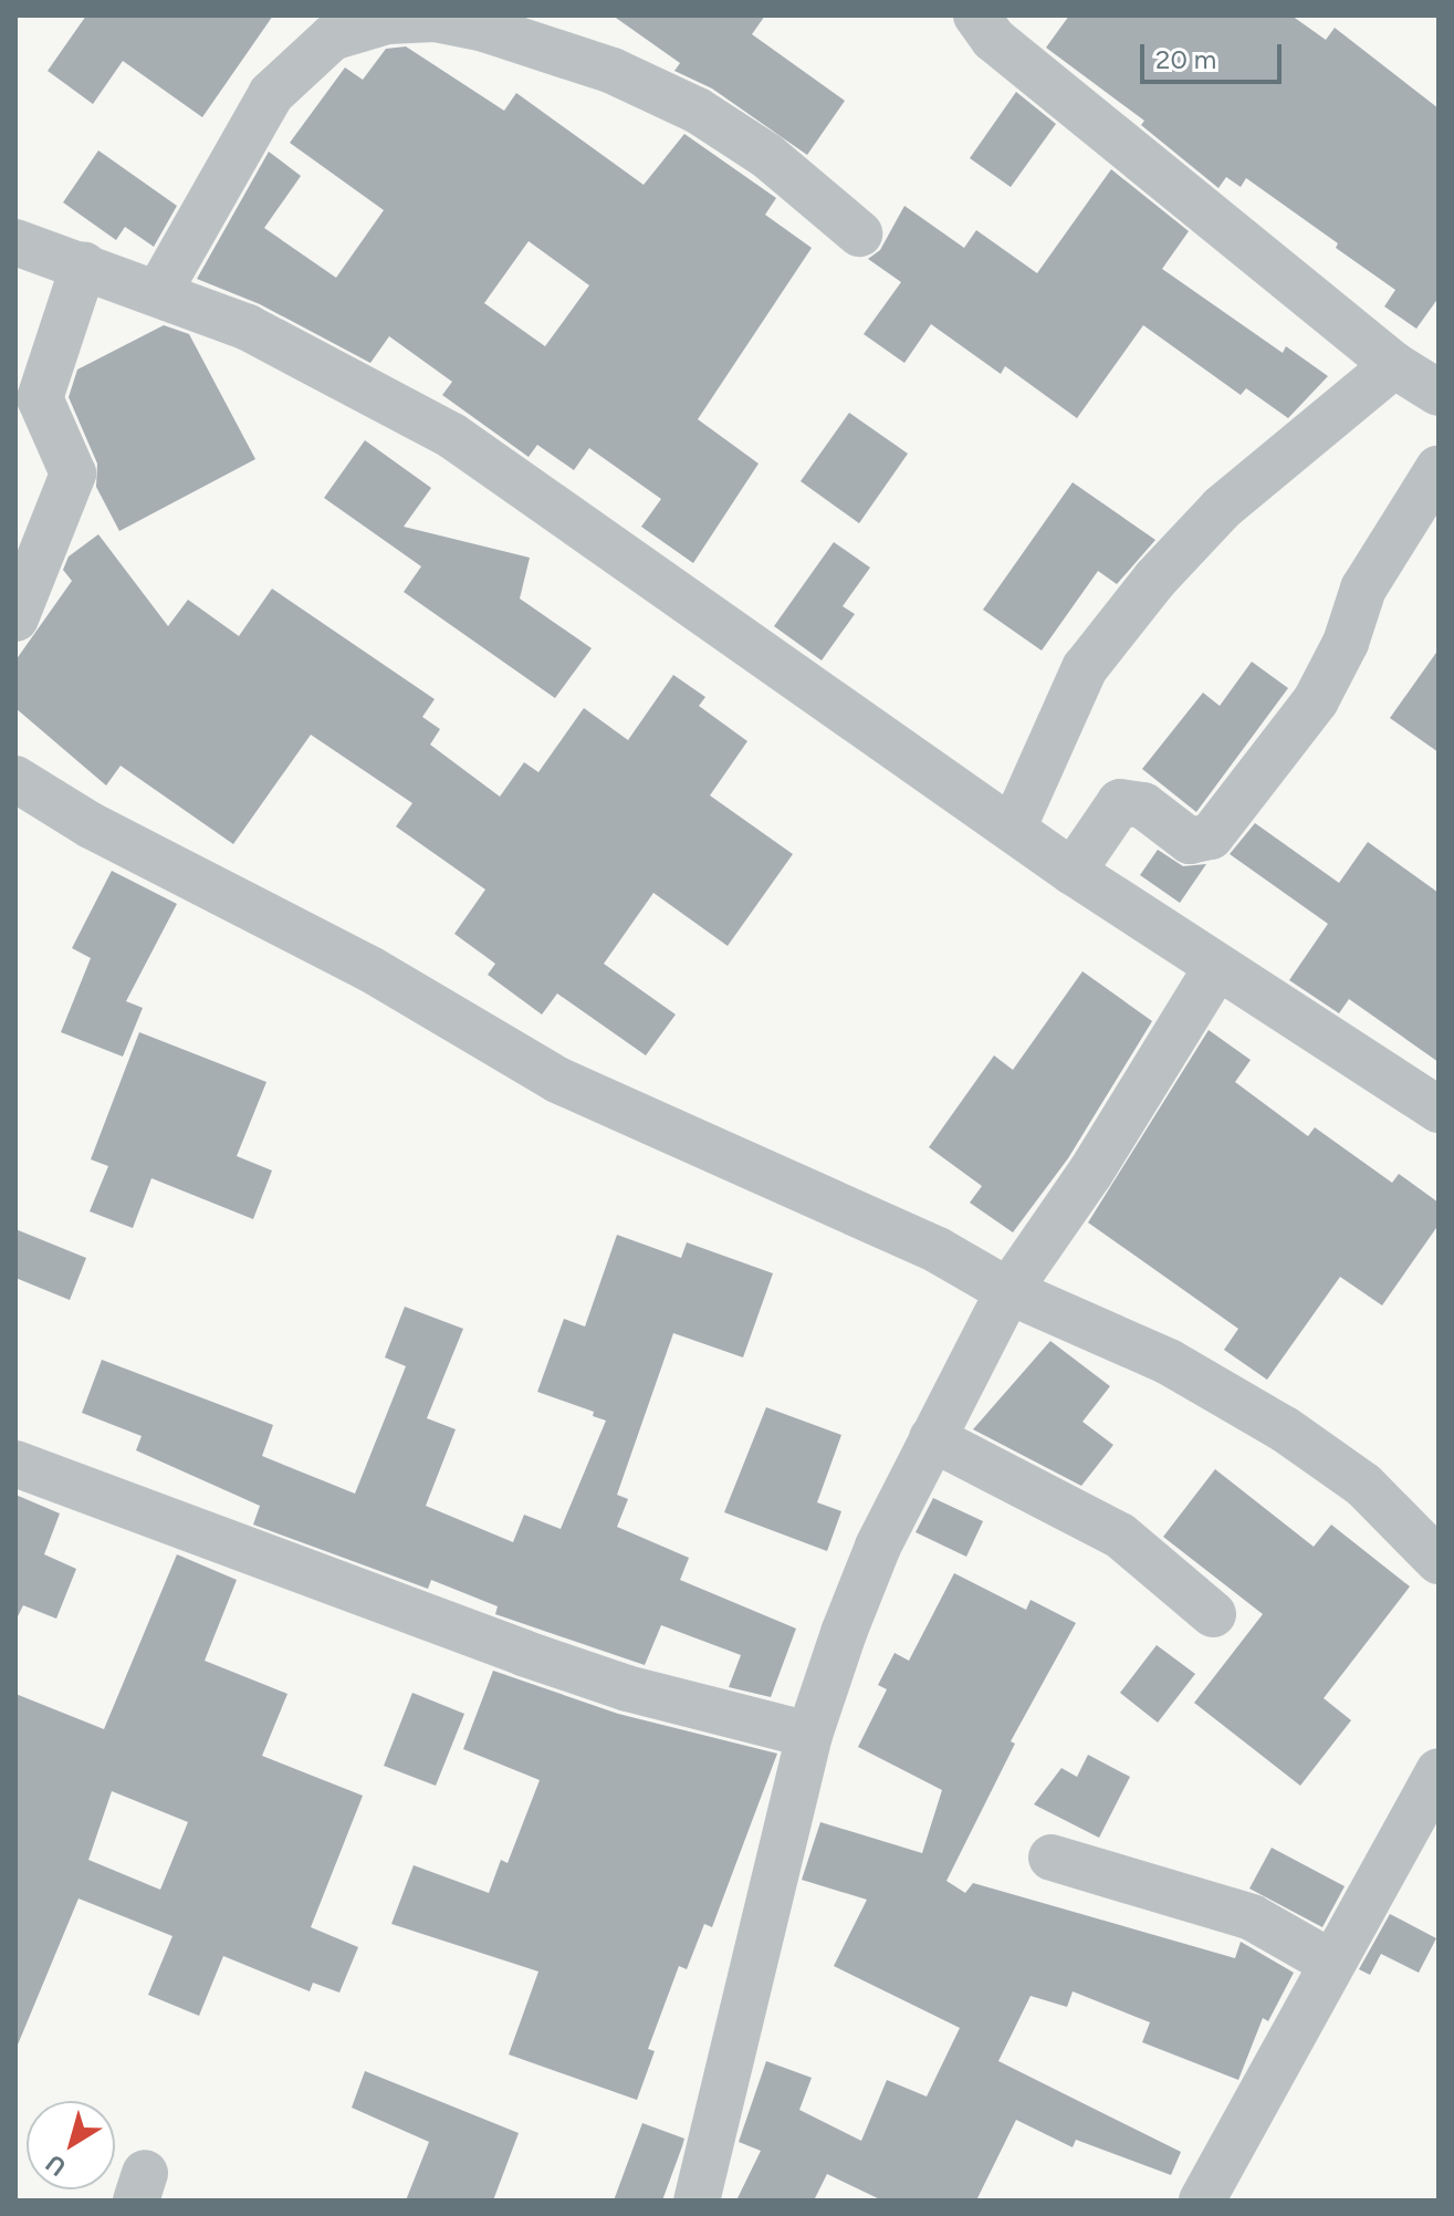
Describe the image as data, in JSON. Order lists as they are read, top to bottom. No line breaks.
{"scale_bar":"20 m","north":"bottom left"}
